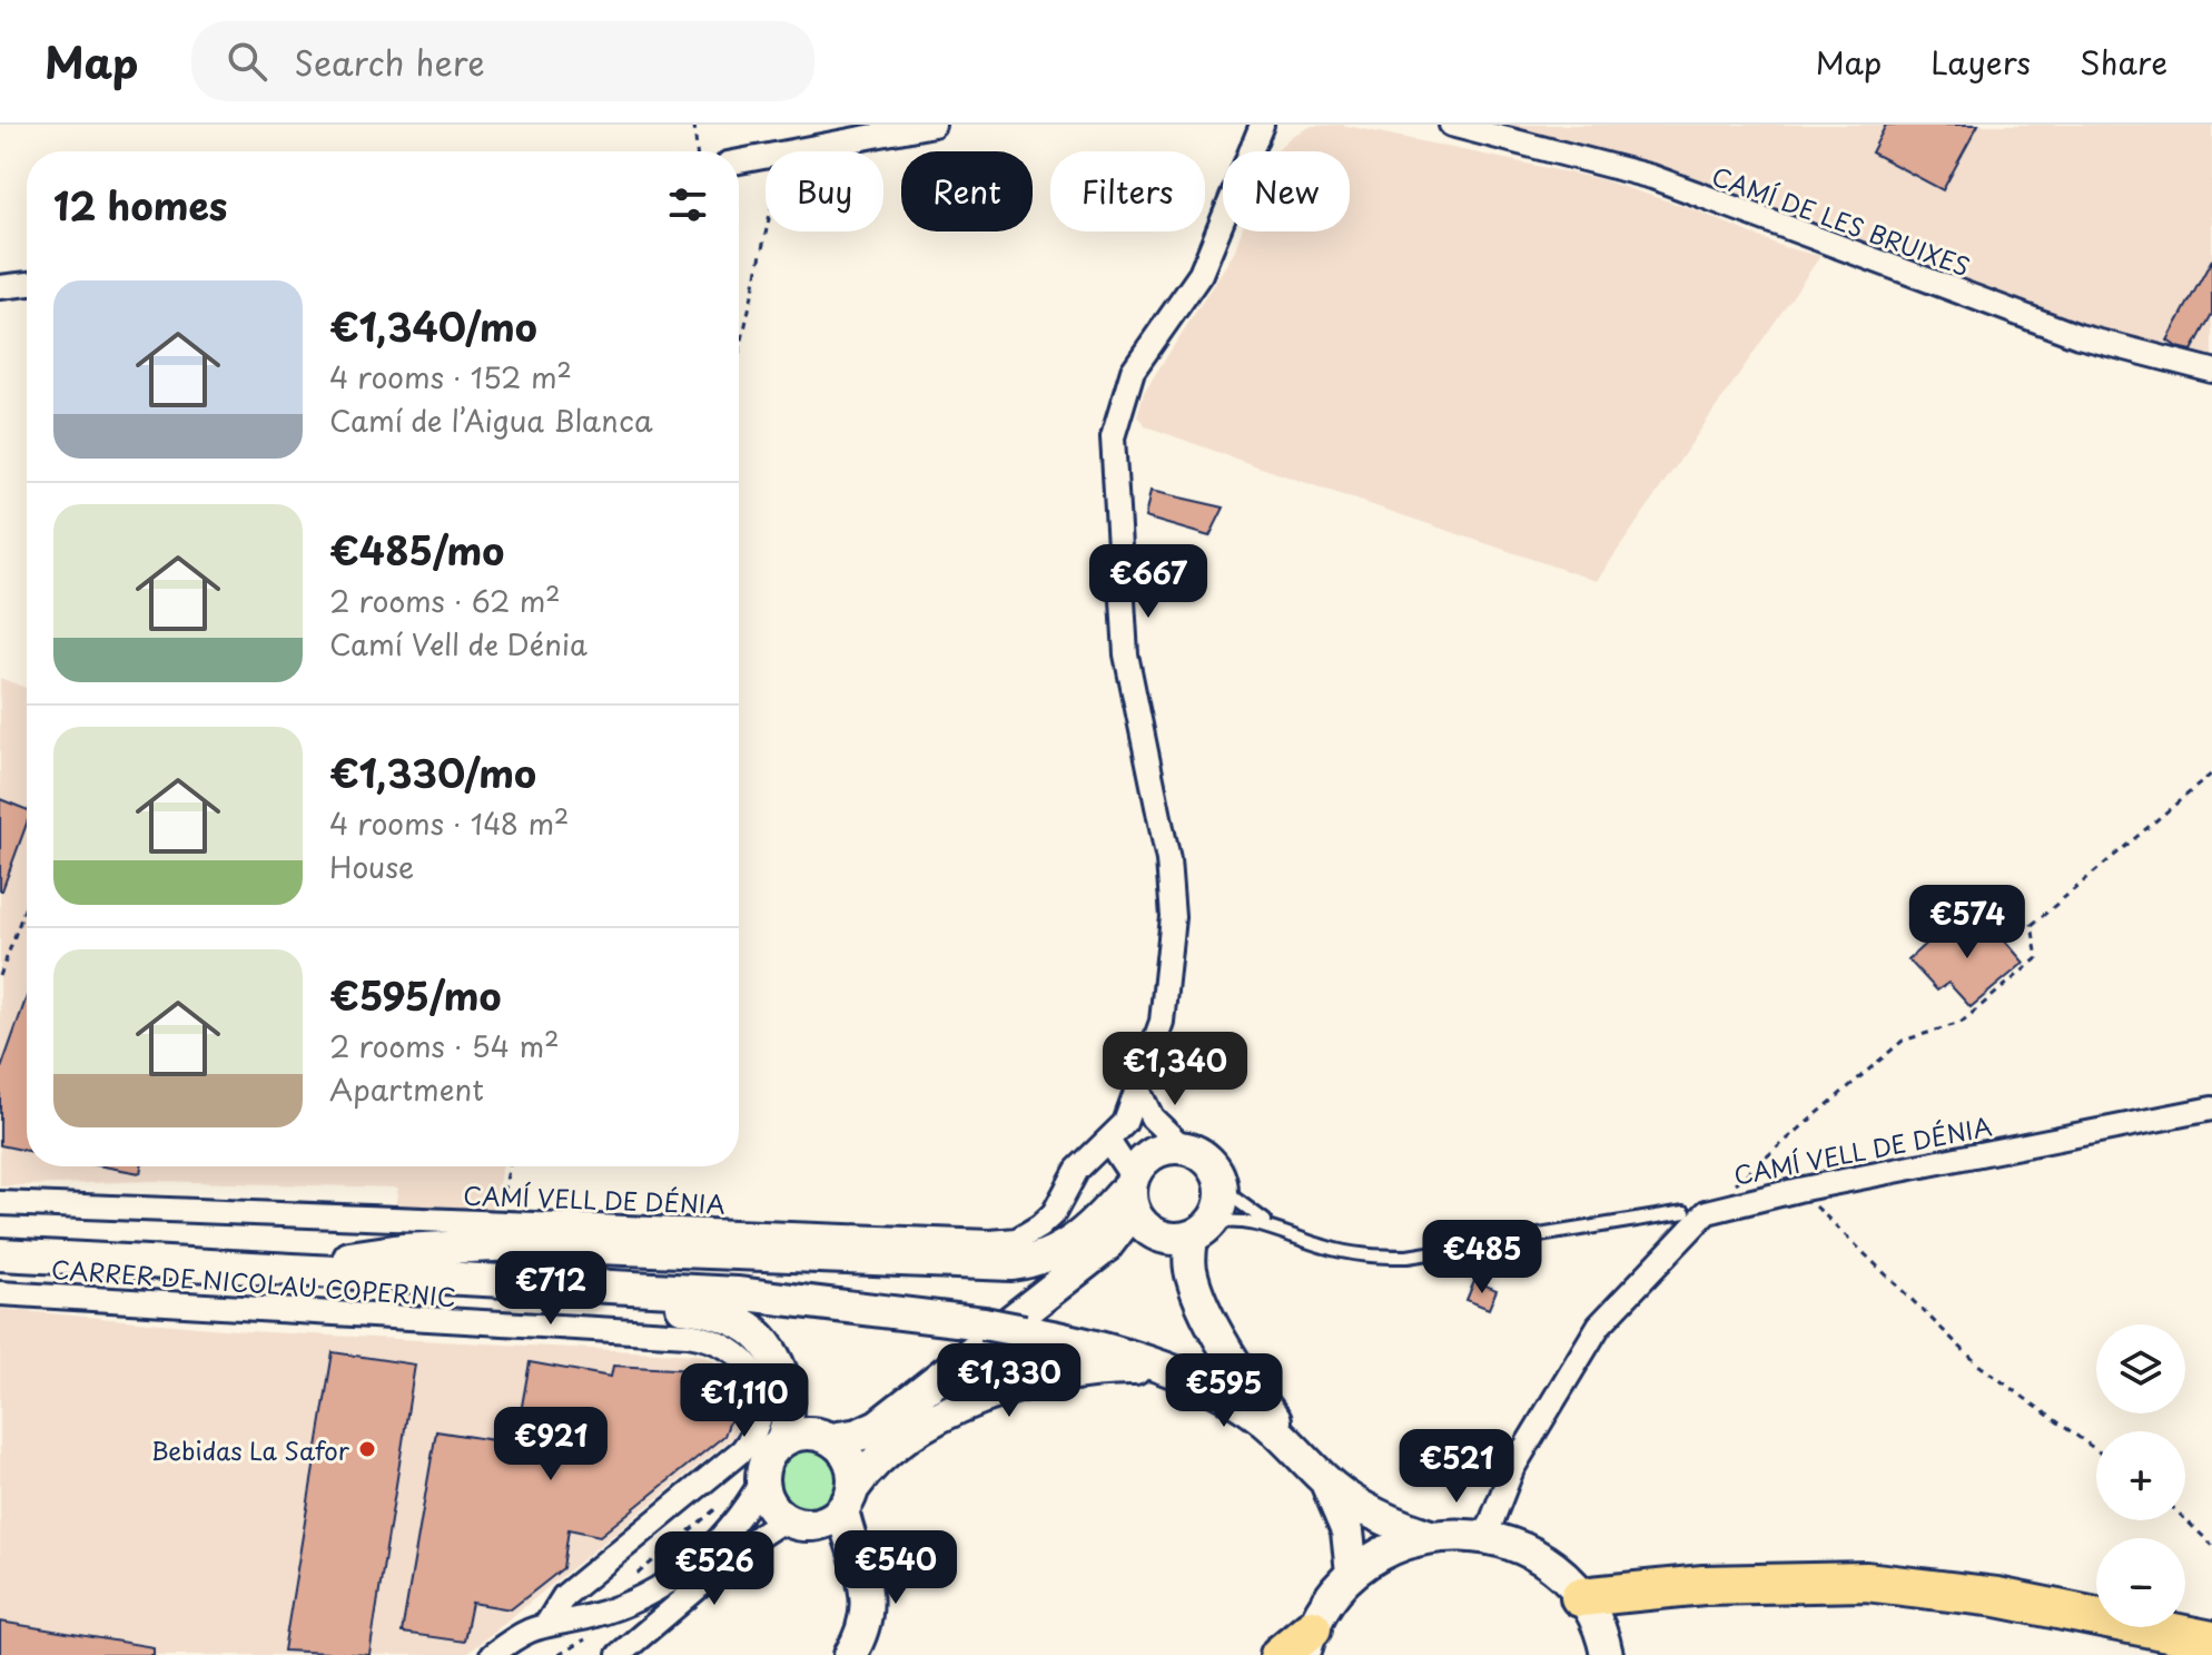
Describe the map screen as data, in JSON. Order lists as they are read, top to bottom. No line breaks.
{"streets":{"street":["CAMÍ DE LES BRUIXES","CAMÍ VELL DE DÉNIA","CARRER DE NICOLAU COPERNIC"]},"places":["Bebidas La Safor"],"page":{"header":"Map","search":"Search here","nav":["Map","Layers","Share"],"chip":["Buy","Rent","Filters","New"],"heading":"12 homes","list":[{"name":"€1,340/mo","note":"4 rooms · 152 m² · Camí de l’Aigua Blanca"},{"name":"€485/mo","note":"2 rooms · 62 m² · Camí Vell de Dénia"},{"name":"€1,330/mo","note":"4 rooms · 148 m² · House"},{"name":"€595/mo","note":"2 rooms · 54 m² · Apartment"}],"price":["€667","€574","€1,340","€485","€712","€1,330","€595","€1,110","€921","€521","€540","€526"],"map_buttons":["+","−"]}}
